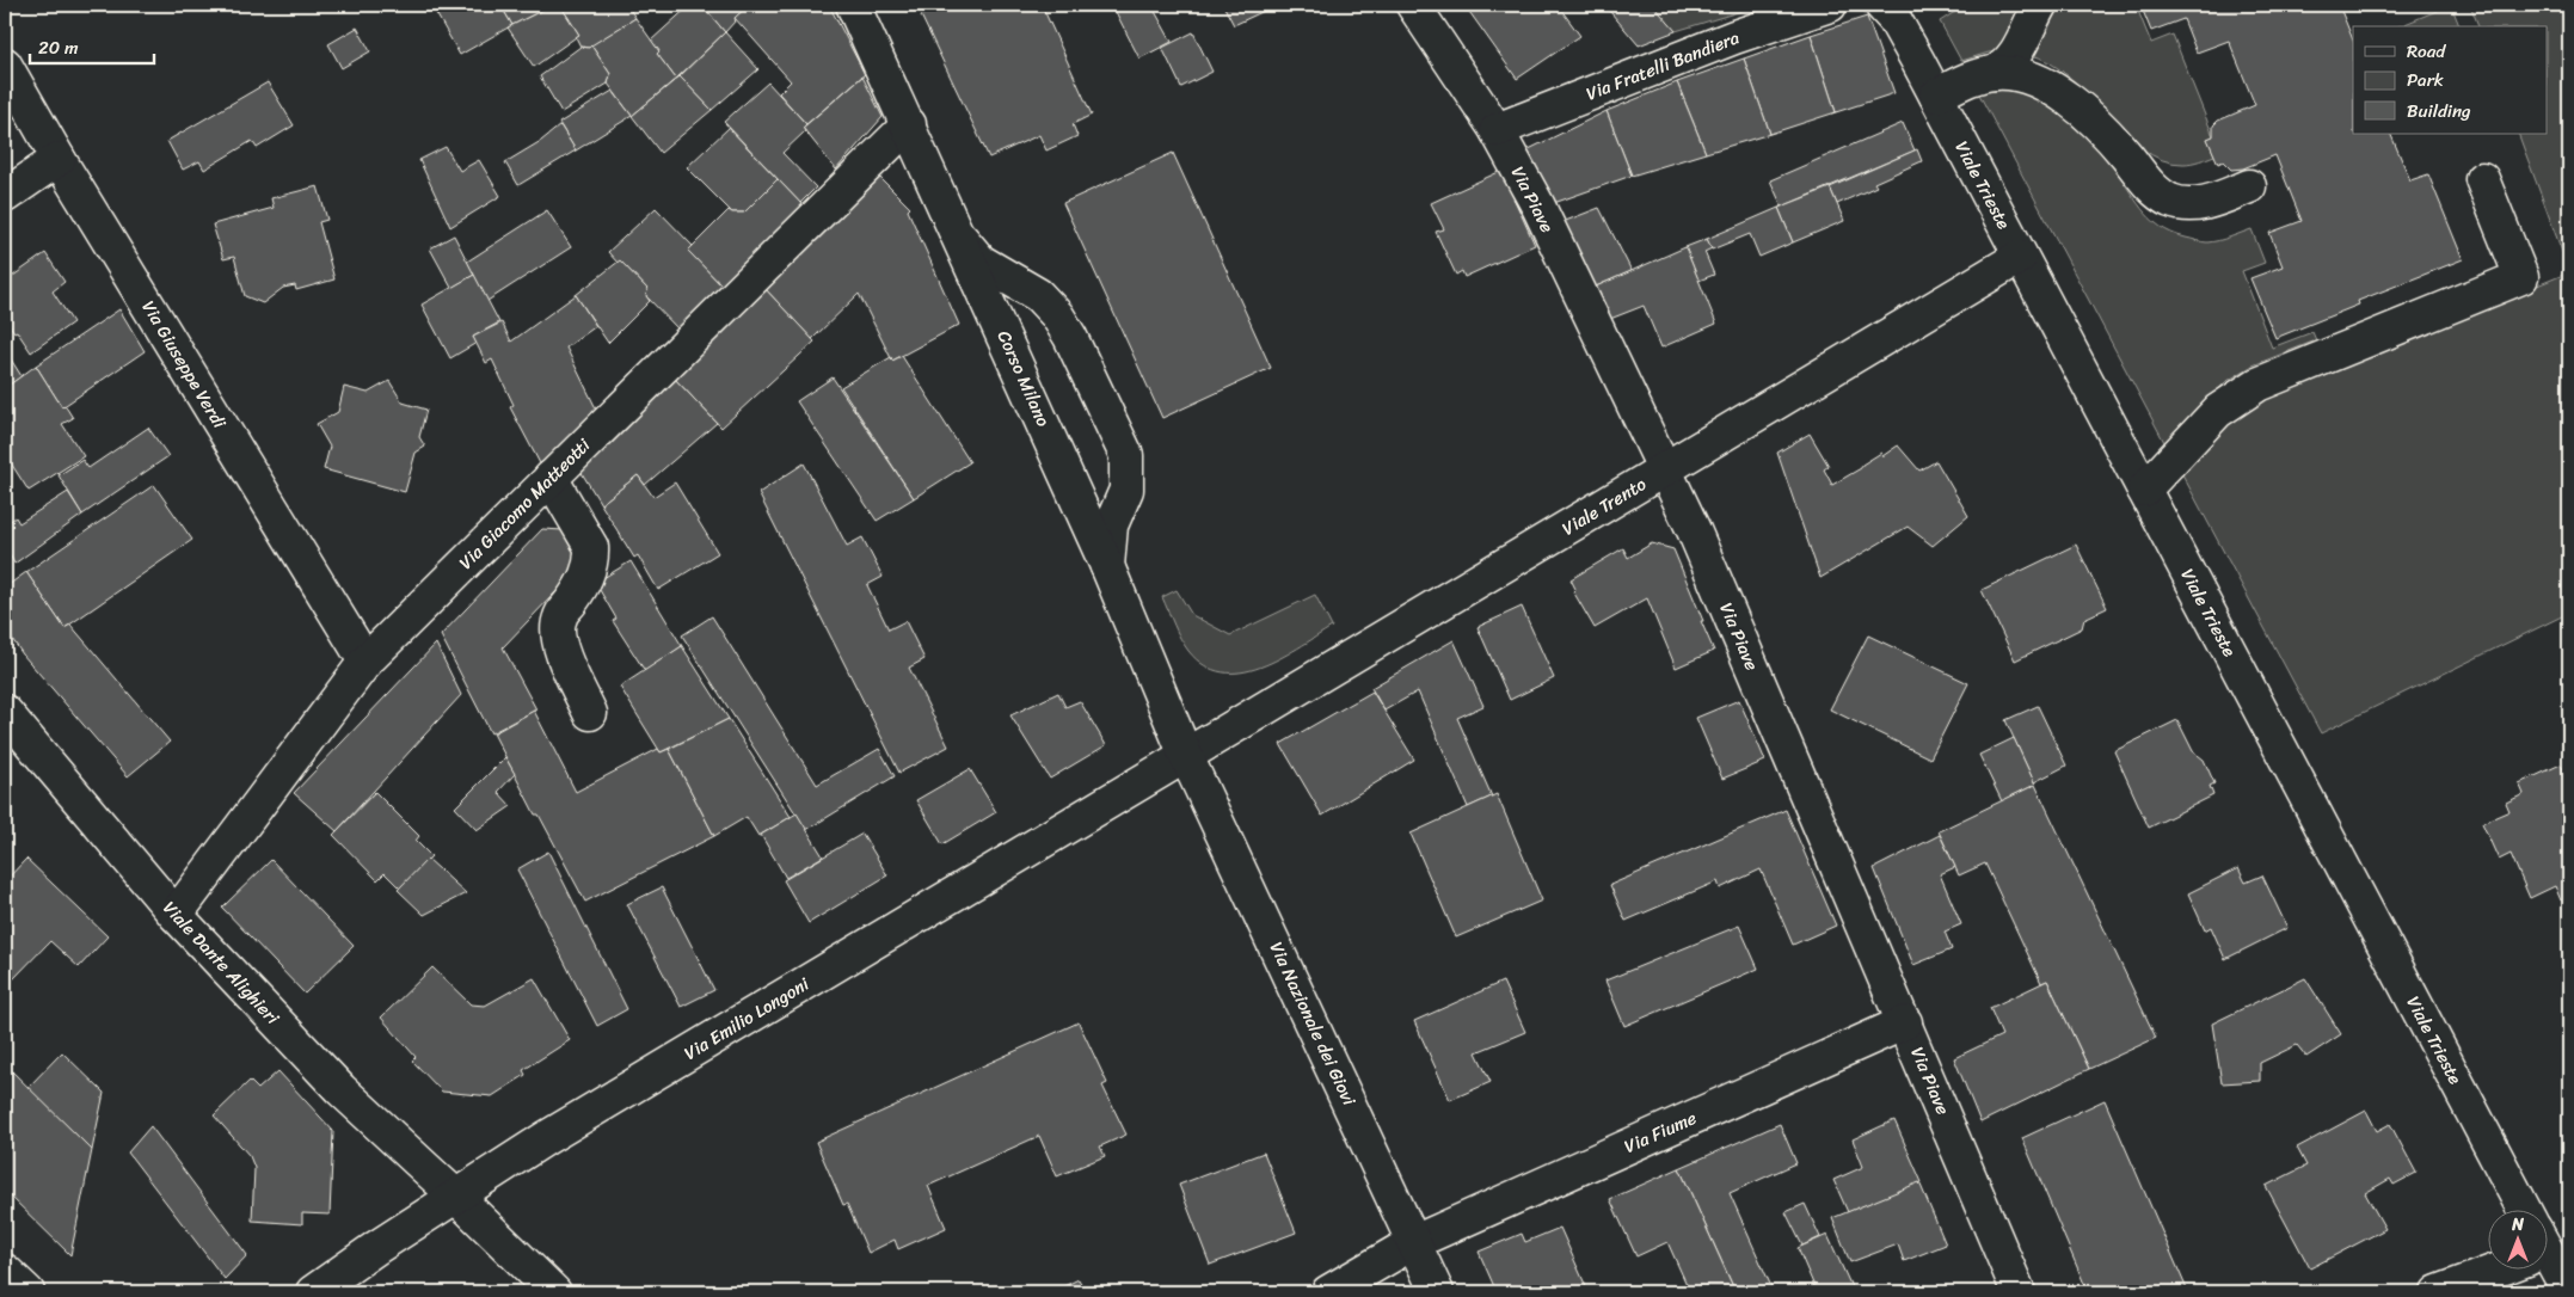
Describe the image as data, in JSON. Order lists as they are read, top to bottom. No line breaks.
{"streets":{"street":["Via Fratelli Bandiera","Viale Trieste","Via Piave","Via Giuseppe Verdi","Corso Milano","Via Giacomo Matteotti","Viale Trento","Viale Dante Alighieri","Via Emilio Longoni","Via Nazionale dei Giovi","Via Fiume"]},"crossings":[["Via Fratelli Bandiera","Via Piave"],["Viale Trieste","Viale Trento"],["Via Piave","Viale Trento"],["Via Piave","Via Fiume"],["Via Giuseppe Verdi","Via Giacomo Matteotti"],["Corso Milano","Via Giacomo Matteotti"],["Corso Milano","Viale Trento"],["Corso Milano","Via Emilio Longoni"],["Corso Milano","Via Nazionale dei Giovi"],["Via Giacomo Matteotti","Viale Dante Alighieri"],["Viale Trento","Via Emilio Longoni"],["Viale Trento","Via Nazionale dei Giovi"],["Viale Dante Alighieri","Via Emilio Longoni"],["Via Emilio Longoni","Via Nazionale dei Giovi"],["Via Nazionale dei Giovi","Via Fiume"]],"legend":["Road","Park","Building"],"scale_bar":"20 m","north":"top"}
